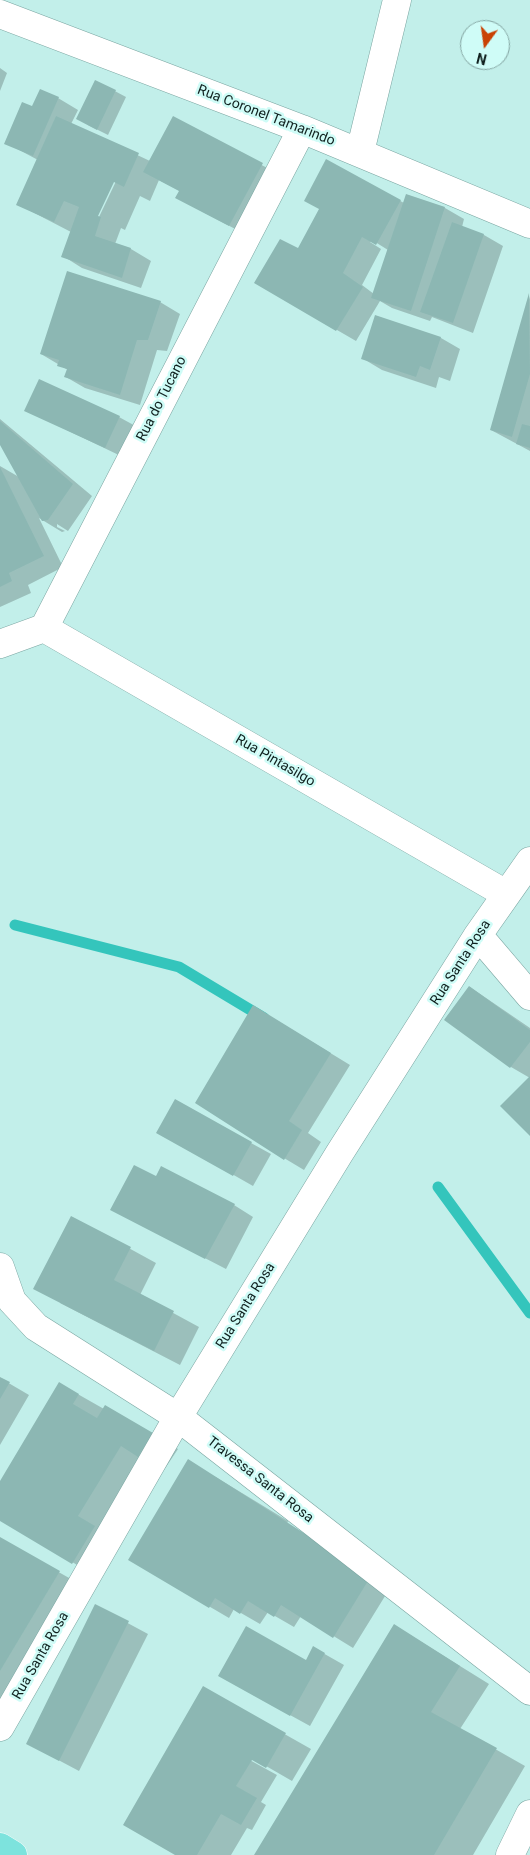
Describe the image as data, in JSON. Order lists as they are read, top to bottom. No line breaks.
{"streets":{"street":["Rua Coronel Tamarindo","Rua do Tucano","Rua Pintasilgo","Rua Santa Rosa","Travessa Santa Rosa"]},"crossings":[["Rua Coronel Tamarindo","Rua do Tucano"],["Rua do Tucano","Rua Pintasilgo"],["Rua Pintasilgo","Rua Santa Rosa"],["Rua Santa Rosa","Travessa Santa Rosa"]],"north":"bottom"}
